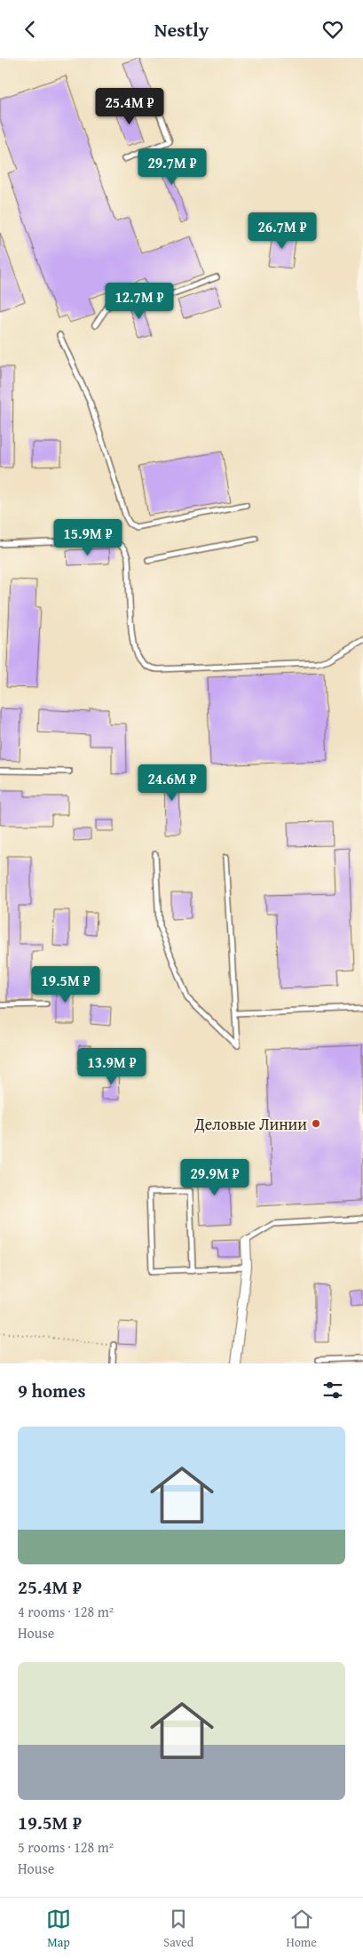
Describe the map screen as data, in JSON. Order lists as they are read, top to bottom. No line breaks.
{"places":["Деловые Линии"],"page":{"header":"Nestly","price":["25.4M ₽","29.7M ₽","26.7M ₽","12.7M ₽","15.9M ₽","24.6M ₽","19.5M ₽","13.9M ₽","29.9M ₽"],"heading":"9 homes","list":[{"name":"25.4M ₽","note":"4 rooms · 128 m² · House"},{"name":"19.5M ₽","note":"5 rooms · 128 m² · House"}],"tabs":["Map","Saved","Home"]}}
